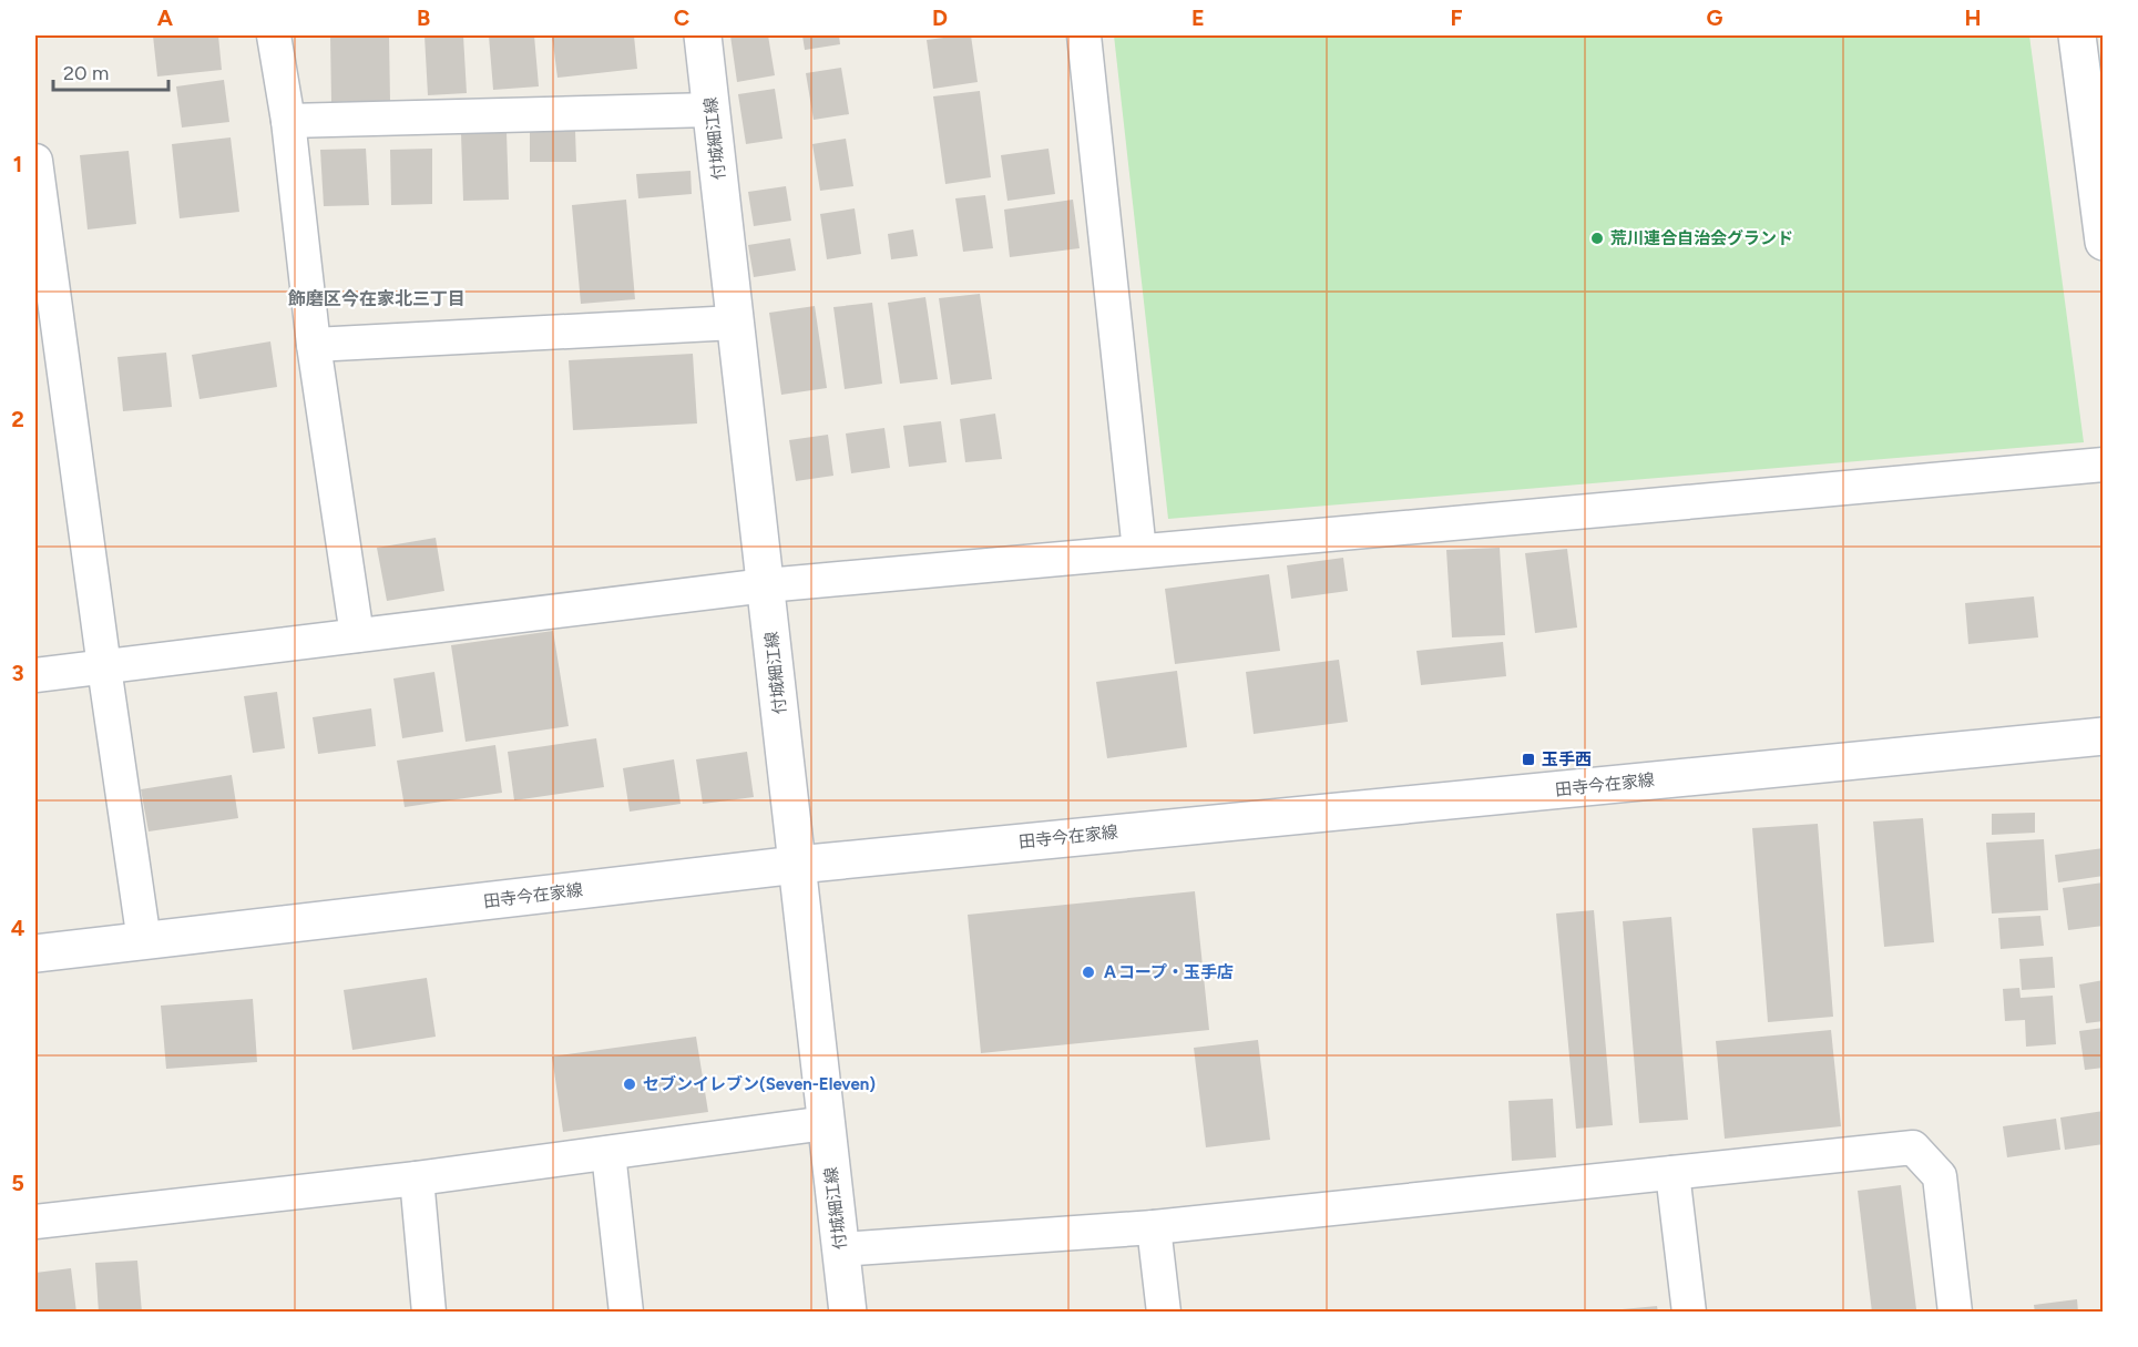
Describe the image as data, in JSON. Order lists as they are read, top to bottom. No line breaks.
{"streets":{"main road":["付城細江線","田寺今在家線"]},"crossings":[["付城細江線","田寺今在家線"]],"districts":["飾磨区今在家北三丁目"],"places":{"other":["荒川連合自治会グランド","Ａコープ・玉手店","セブンイレブン(Seven-Eleven)"],"transit":["玉手西"]},"scale_bar":"20 m","grid":{"columns":["A","B","C","D","E","F","G","H"],"rows":["1","2","3","4","5"]}}
